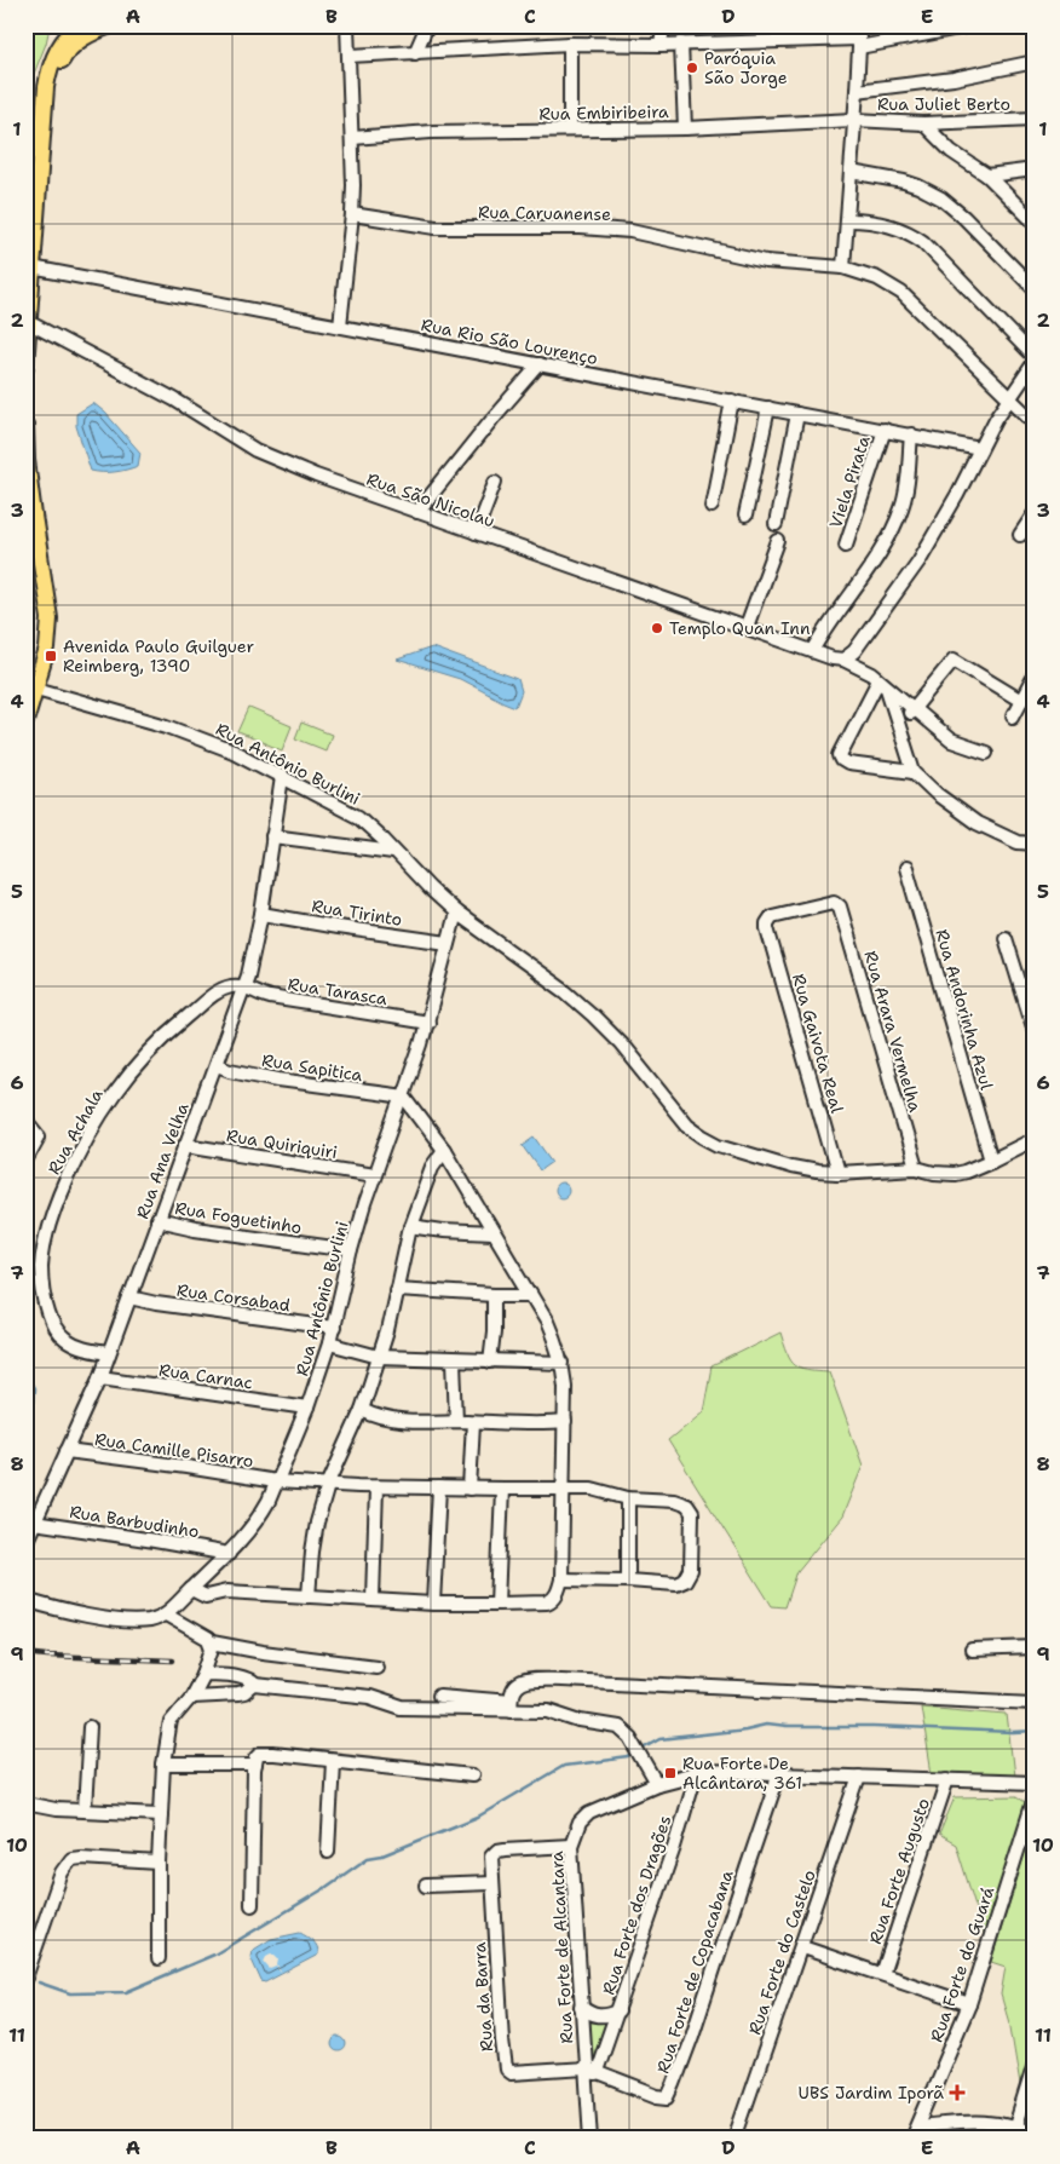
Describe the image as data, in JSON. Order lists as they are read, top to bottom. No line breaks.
{"streets":{"street":["Rua Juliet Berto","Rua Embiribeira","Rua Caruanense","Rua Rio São Lourenço","Viela Pirata","Rua São Nicolau","Rua Antônio Burlini","Rua Tirinto","Rua Tarasca","Rua Andorinha Azul","Rua Arara Vermelha","Rua Gaivota Real","Rua Sapitica","Rua Achala","Rua Quiriquiri","Rua Ana Velha","Rua Foguetinho","Rua Corsabad","Rua Carnac","Rua Camille Pisarro","Rua Barbudinho","Rua Forte Augusto","Rua Forte dos Dragões","Rua Forte de Alcantara","Rua Forte do Castelo","Rua Forte do Guará","Rua Forte de Copacabana","Rua da Barra"]},"crossings":[["Rua Juliet Berto","Rua Embiribeira"],["Rua Rio São Lourenço","Viela Pirata"],["Rua Antônio Burlini","Rua Tirinto"],["Rua Antônio Burlini","Rua Tarasca"],["Rua Antônio Burlini","Rua Andorinha Azul"],["Rua Antônio Burlini","Rua Arara Vermelha"],["Rua Antônio Burlini","Rua Gaivota Real"],["Rua Antônio Burlini","Rua Sapitica"],["Rua Antônio Burlini","Rua Quiriquiri"],["Rua Antônio Burlini","Rua Ana Velha"],["Rua Antônio Burlini","Rua Foguetinho"],["Rua Antônio Burlini","Rua Corsabad"],["Rua Antônio Burlini","Rua Carnac"],["Rua Antônio Burlini","Rua Camille Pisarro"],["Rua Antônio Burlini","Rua Barbudinho"],["Rua Tirinto","Rua Ana Velha"],["Rua Tarasca","Rua Achala"],["Rua Tarasca","Rua Ana Velha"],["Rua Arara Vermelha","Rua Gaivota Real"],["Rua Sapitica","Rua Ana Velha"],["Rua Achala","Rua Ana Velha"],["Rua Quiriquiri","Rua Ana Velha"],["Rua Ana Velha","Rua Foguetinho"],["Rua Ana Velha","Rua Corsabad"],["Rua Ana Velha","Rua Carnac"],["Rua Ana Velha","Rua Camille Pisarro"],["Rua Ana Velha","Rua Barbudinho"],["Rua Forte Augusto","Rua Forte de Alcantara"],["Rua Forte dos Dragões","Rua Forte de Alcantara"],["Rua Forte dos Dragões","Rua Forte de Copacabana"],["Rua Forte dos Dragões","Rua da Barra"],["Rua Forte de Alcantara","Rua Forte do Castelo"],["Rua Forte de Alcantara","Rua Forte de Copacabana"],["Rua Forte de Alcantara","Rua da Barra"],["Rua Forte de Copacabana","Rua da Barra"]],"places":{"other":["Paróquia São Jorge","Templo Quan Inn"],"transit":["Avenida Paulo Guilguer Reimberg, 1390","Rua Forte De Alcântara, 361"],"health":["UBS Jardim Iporã"]},"grid":{"columns":["A","B","C","D","E"],"rows":["1","2","3","4","5","6","7","8","9","10","11"]}}
